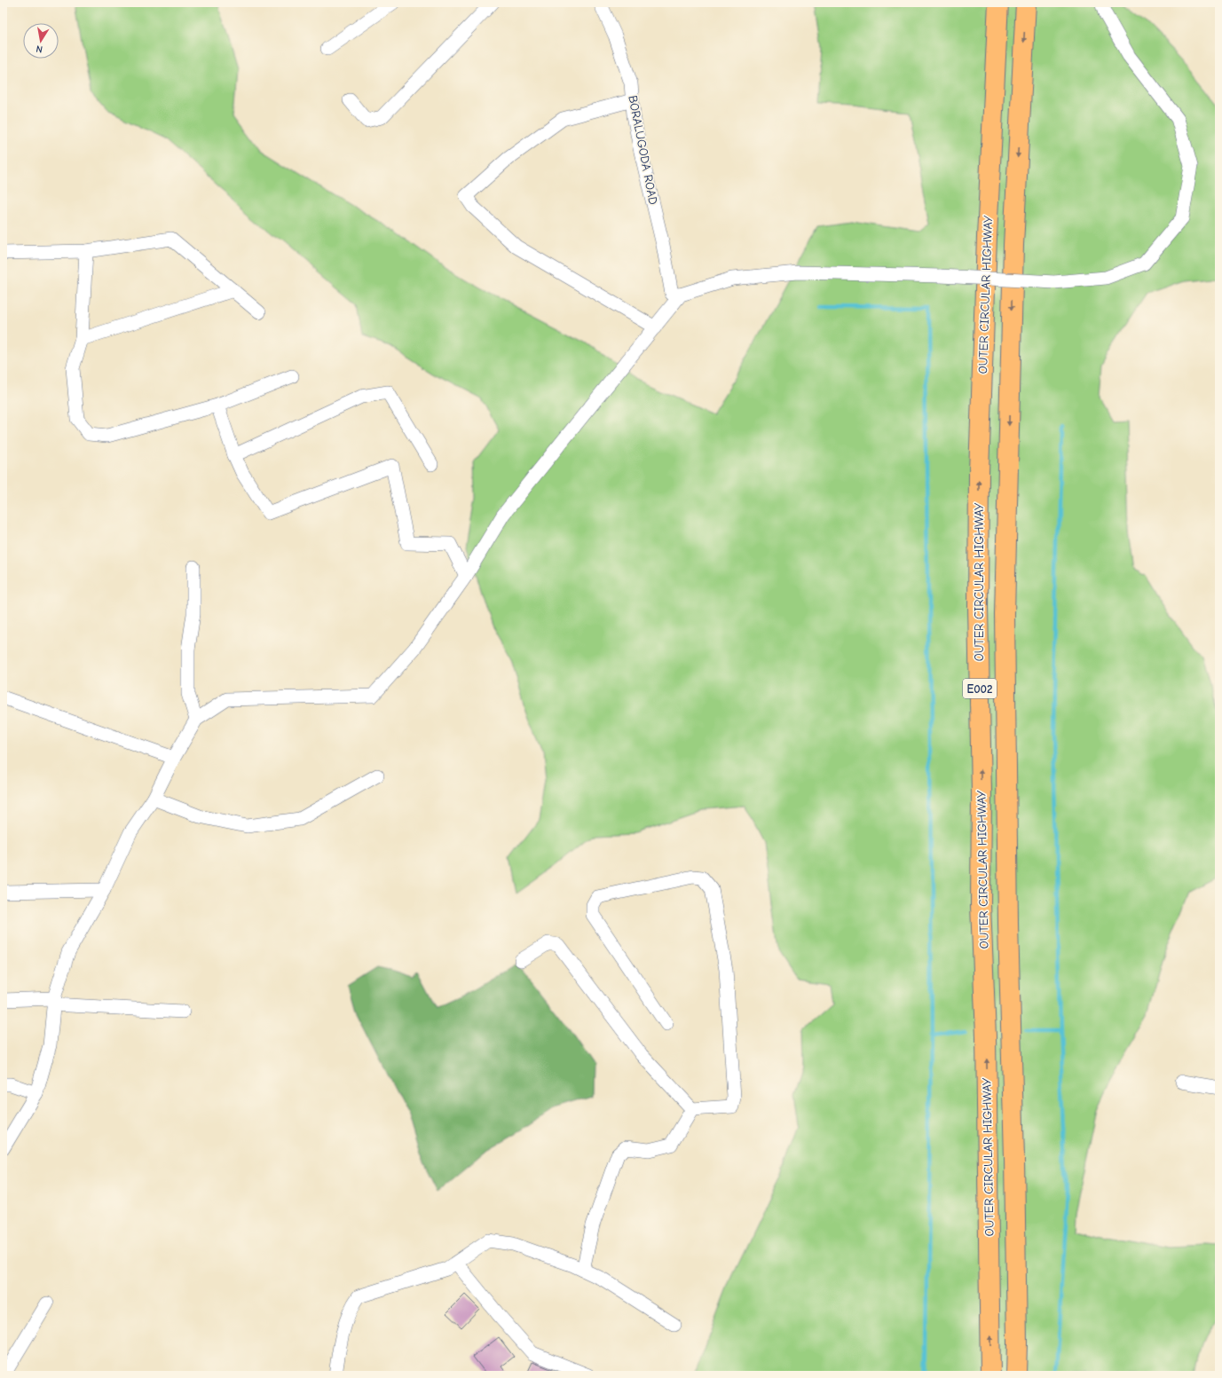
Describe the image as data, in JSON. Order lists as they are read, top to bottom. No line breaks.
{"streets":{"highway":["OUTER CIRCULAR HIGHWAY","E002"],"street":["BORALUGODA ROAD"]},"north":"bottom"}
